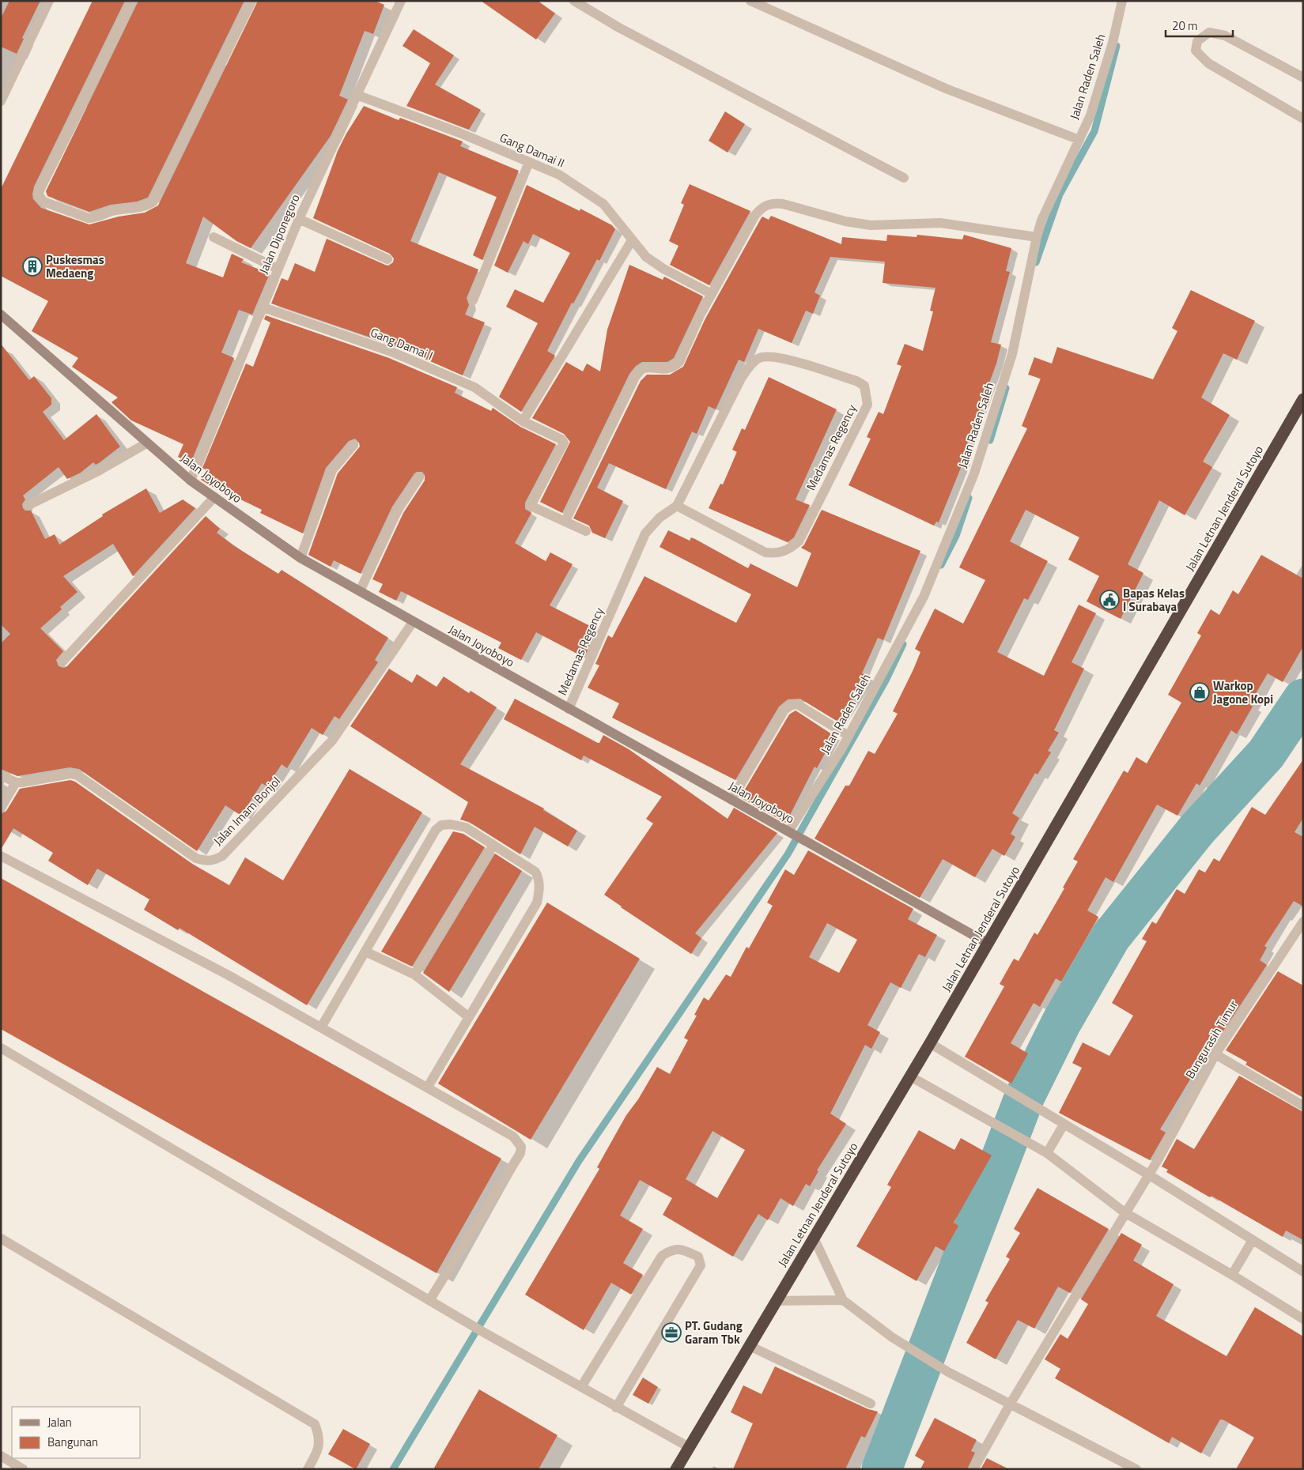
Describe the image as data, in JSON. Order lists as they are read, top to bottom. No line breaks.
{"streets":{"highway":["Jalan Letnan Jenderal Sutoyo"],"street":["Jalan Raden Saleh","Gang Damai II","Jalan Diponegoro","Gang Damai I","Medamas Regency","Jalan Joyoboyo","Jalan Imam Bonjol","Bungurasih Timur"]},"crossings":[["Jalan Raden Saleh","Jalan Joyoboyo"],["Gang Damai II","Jalan Diponegoro"],["Jalan Diponegoro","Gang Damai I"],["Jalan Diponegoro","Jalan Joyoboyo"],["Medamas Regency","Jalan Joyoboyo"],["Jalan Joyoboyo","Jalan Letnan Jenderal Sutoyo"],["Jalan Joyoboyo","Jalan Imam Bonjol"]],"places":{"building":["Puskesmas Medaeng"],"public building":["Bapas Kelas I Surabaya"],"shop":["Warkop Jagone Kopi"],"office":["PT. Gudang Garam Tbk"]},"legend":["Jalan","Bangunan"],"scale_bar":"20 m"}
